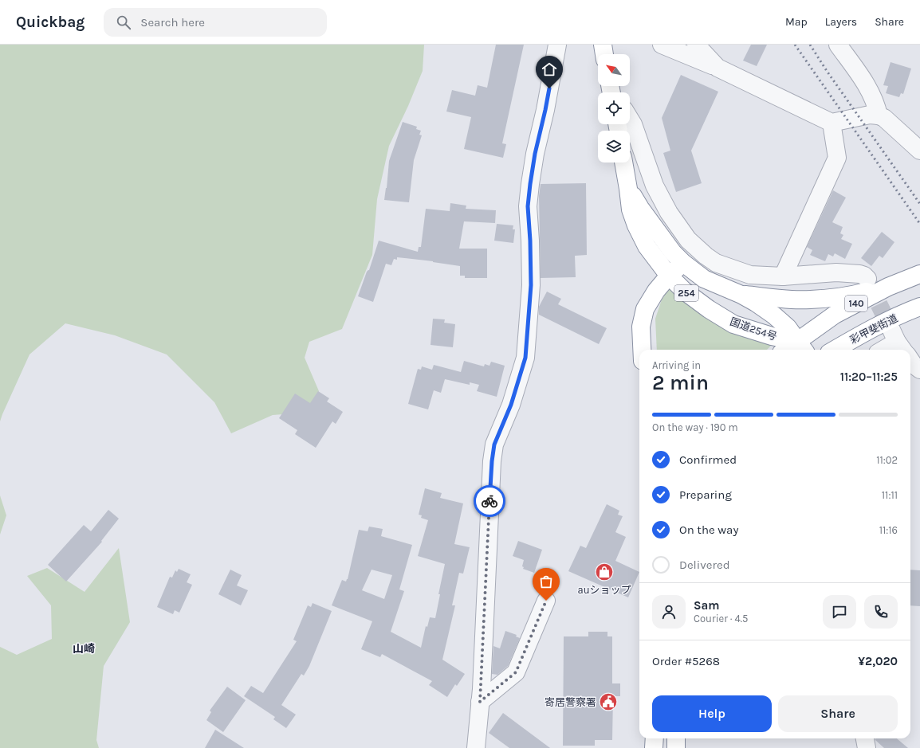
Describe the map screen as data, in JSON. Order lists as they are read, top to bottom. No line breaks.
{"streets":{"highway":["254","140","国道254号","彩甲斐街道"]},"crossings":[["140","国道254号"]],"districts":["山崎"],"places":{"shop":["auショップ"],"public building":["寄居警察署"]},"north":"top left","page":{"header":"Quickbag","search":"Search here","nav":["Map","Layers","Share"],"heading":["2 min","Arriving in","11:20–11:25"],"panel":["Sam","Courier · 4.5","Order #5268","¥2,020"],"bar":"On the way · 190 m","list":[["Confirmed","11:02"],["Preparing","11:11"],["On the way","11:16"],"Delivered"],"buttons":["Help","Share"]}}
